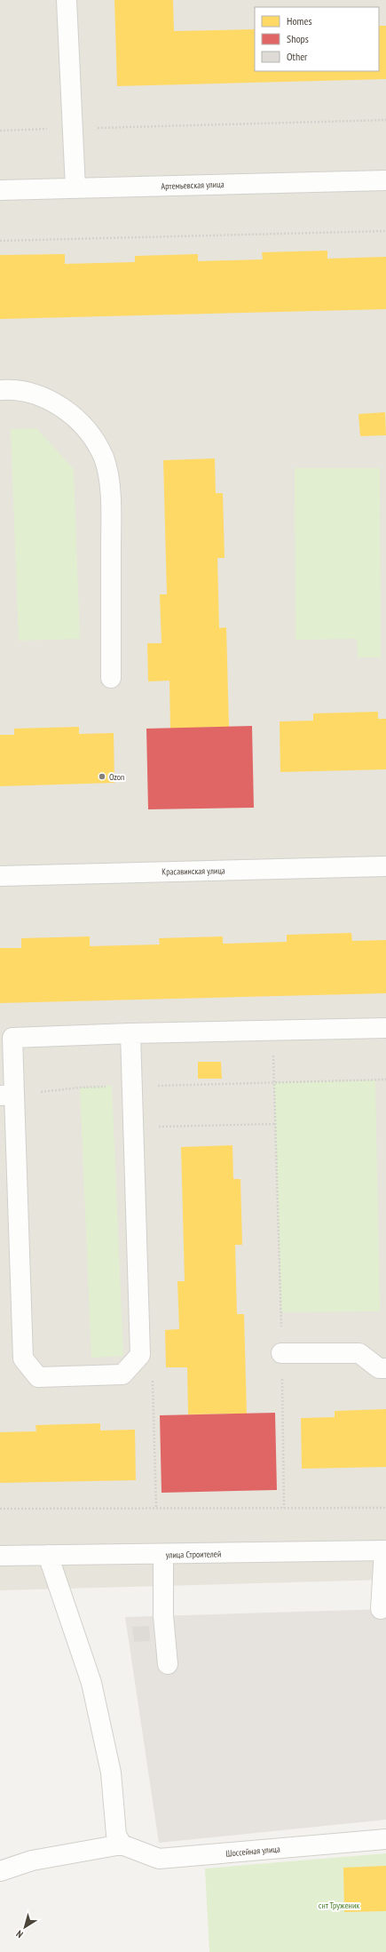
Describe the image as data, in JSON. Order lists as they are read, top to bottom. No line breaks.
{"streets":{"street":["Артемьевская улица","Красавинская улица","улица Строителей","Шоссейная улица"]},"parks":["снт Труженик"],"places":["Ozon"],"legend":["Homes","Shops","Other"],"north":"bottom left"}
